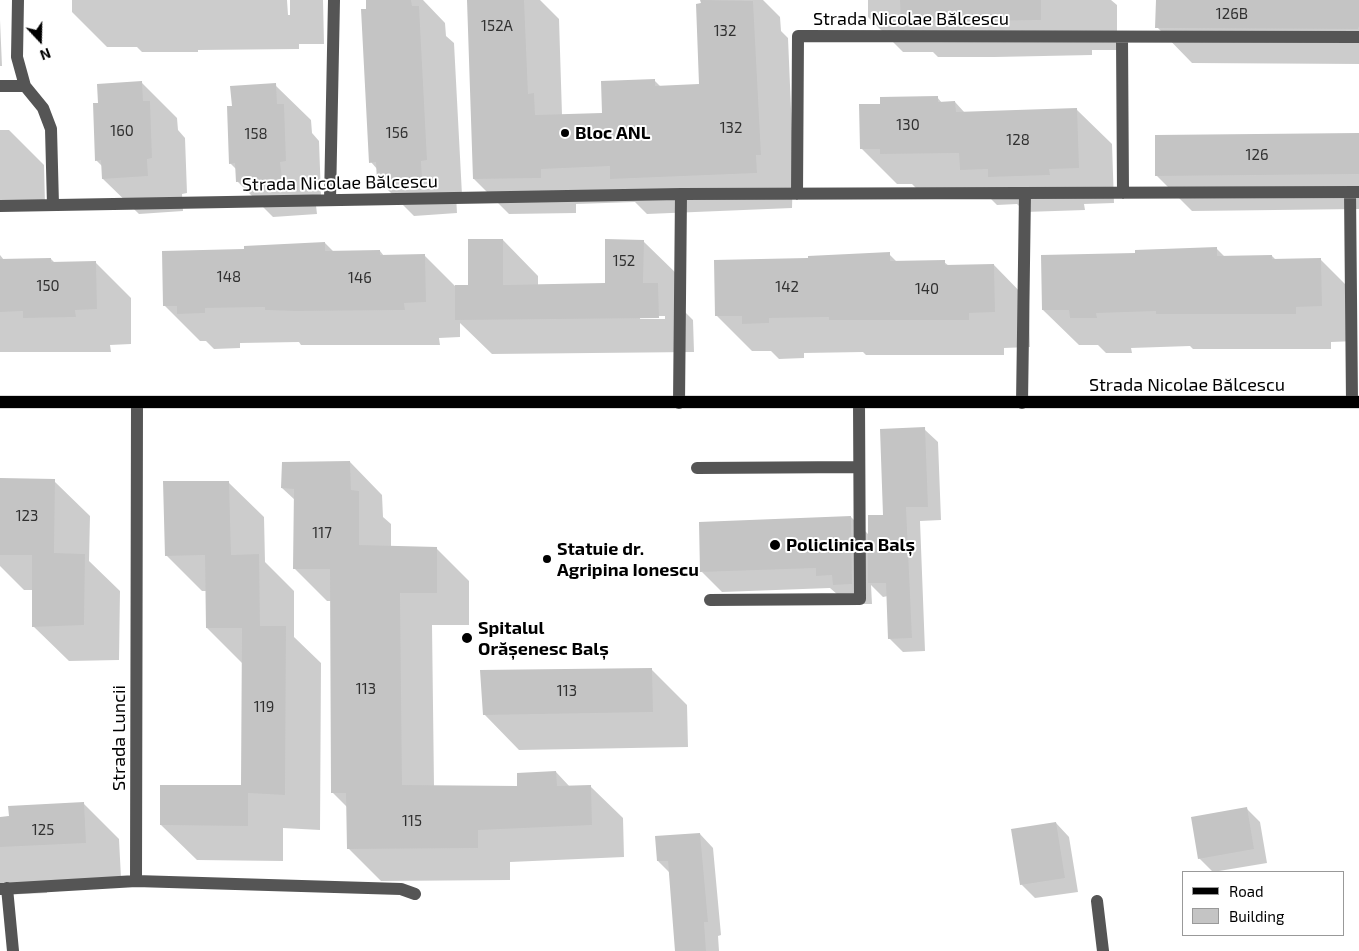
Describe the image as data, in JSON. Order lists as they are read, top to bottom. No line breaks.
{"streets":{"main road":["Strada Nicolae Bălcescu"],"street":["Strada Luncii"]},"crossings":[["Strada Nicolae Bălcescu","Strada Luncii"]],"places":["Bloc ANL","Policlinica Balș","Statuie dr. Agripina Ionescu","Spitalul Orășenesc Balș"],"house_numbers":["126B","152A","132","130","132","160","156","158","128","126","152","148","146","150","142","140","123","117","113","113","119","115","125"],"legend":["Road","Building"],"north":"bottom"}
